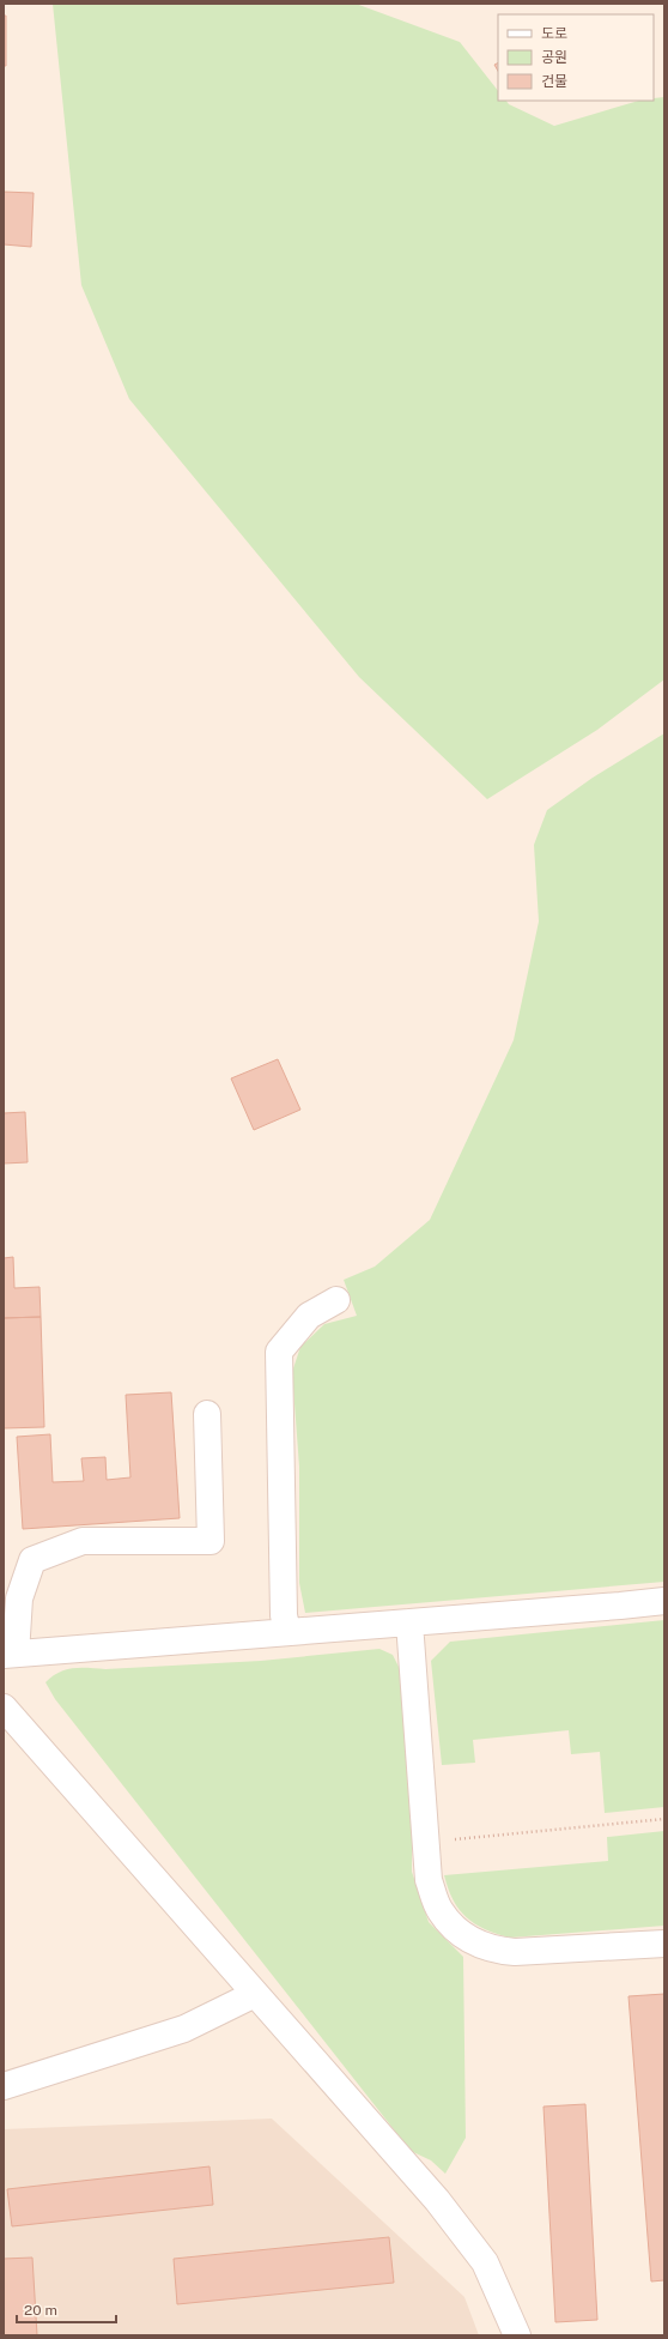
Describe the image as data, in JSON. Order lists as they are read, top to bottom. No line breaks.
{"legend":["도로","공원","건물"],"scale_bar":"20 m"}
